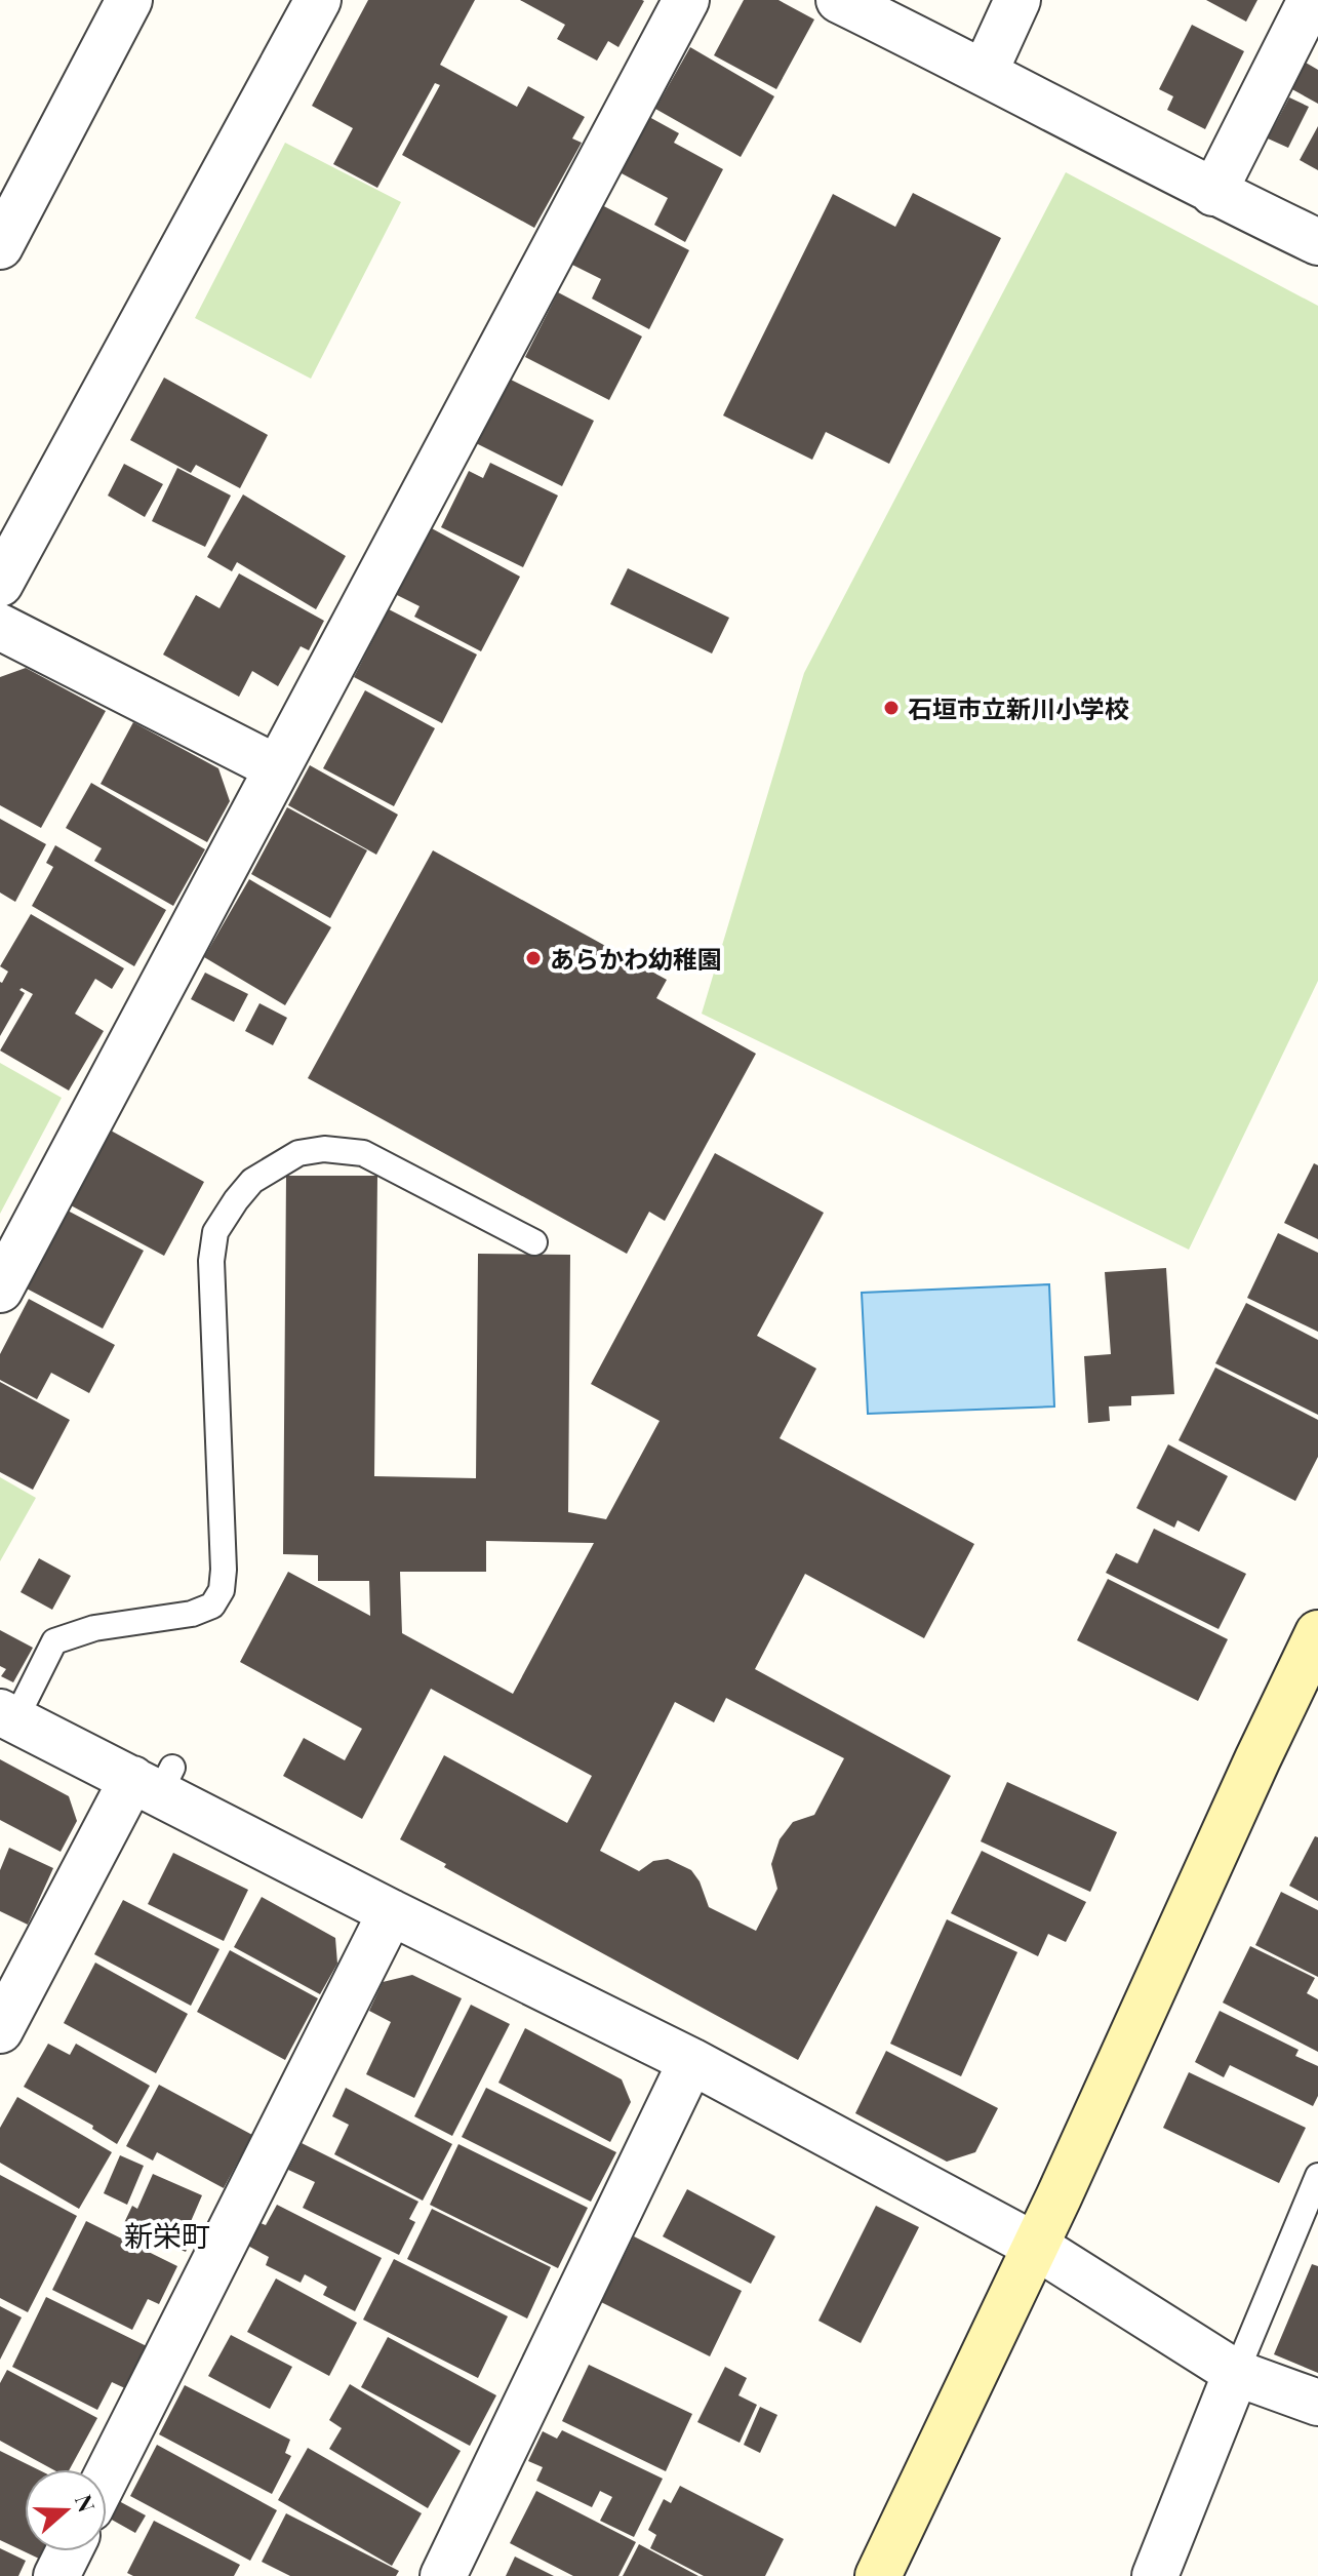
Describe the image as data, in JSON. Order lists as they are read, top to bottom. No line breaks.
{"districts":["新栄町"],"places":["石垣市立新川小学校","あらかわ幼稚園"],"north":"right"}
